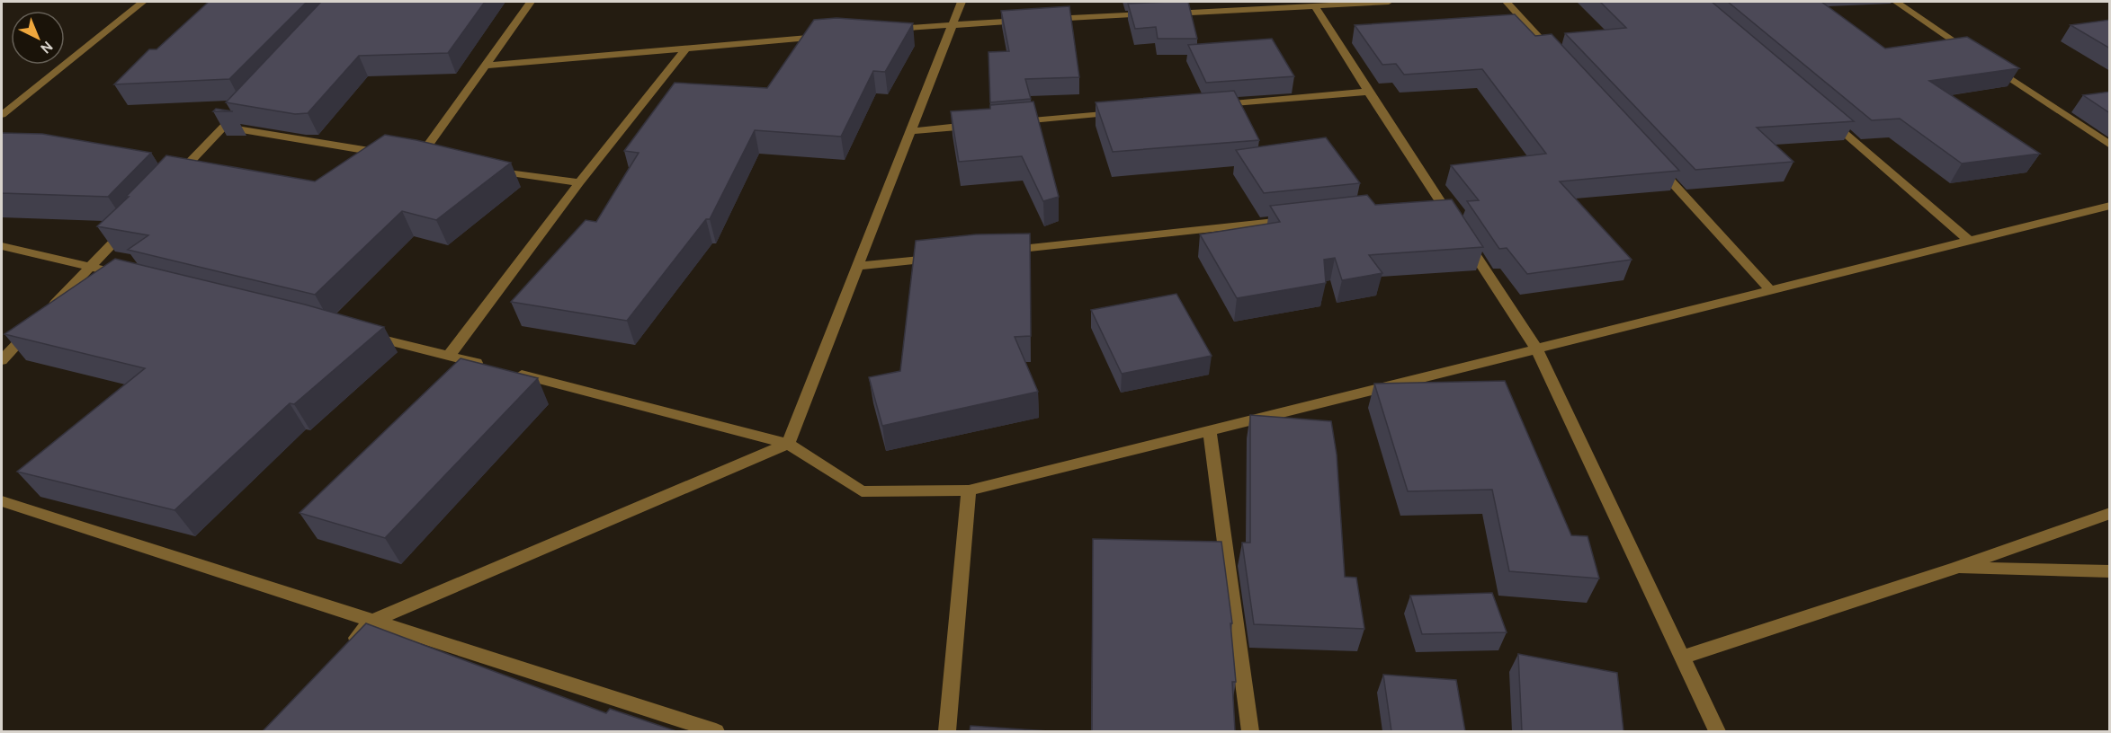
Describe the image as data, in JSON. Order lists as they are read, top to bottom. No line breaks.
{"north":"bottom right"}
